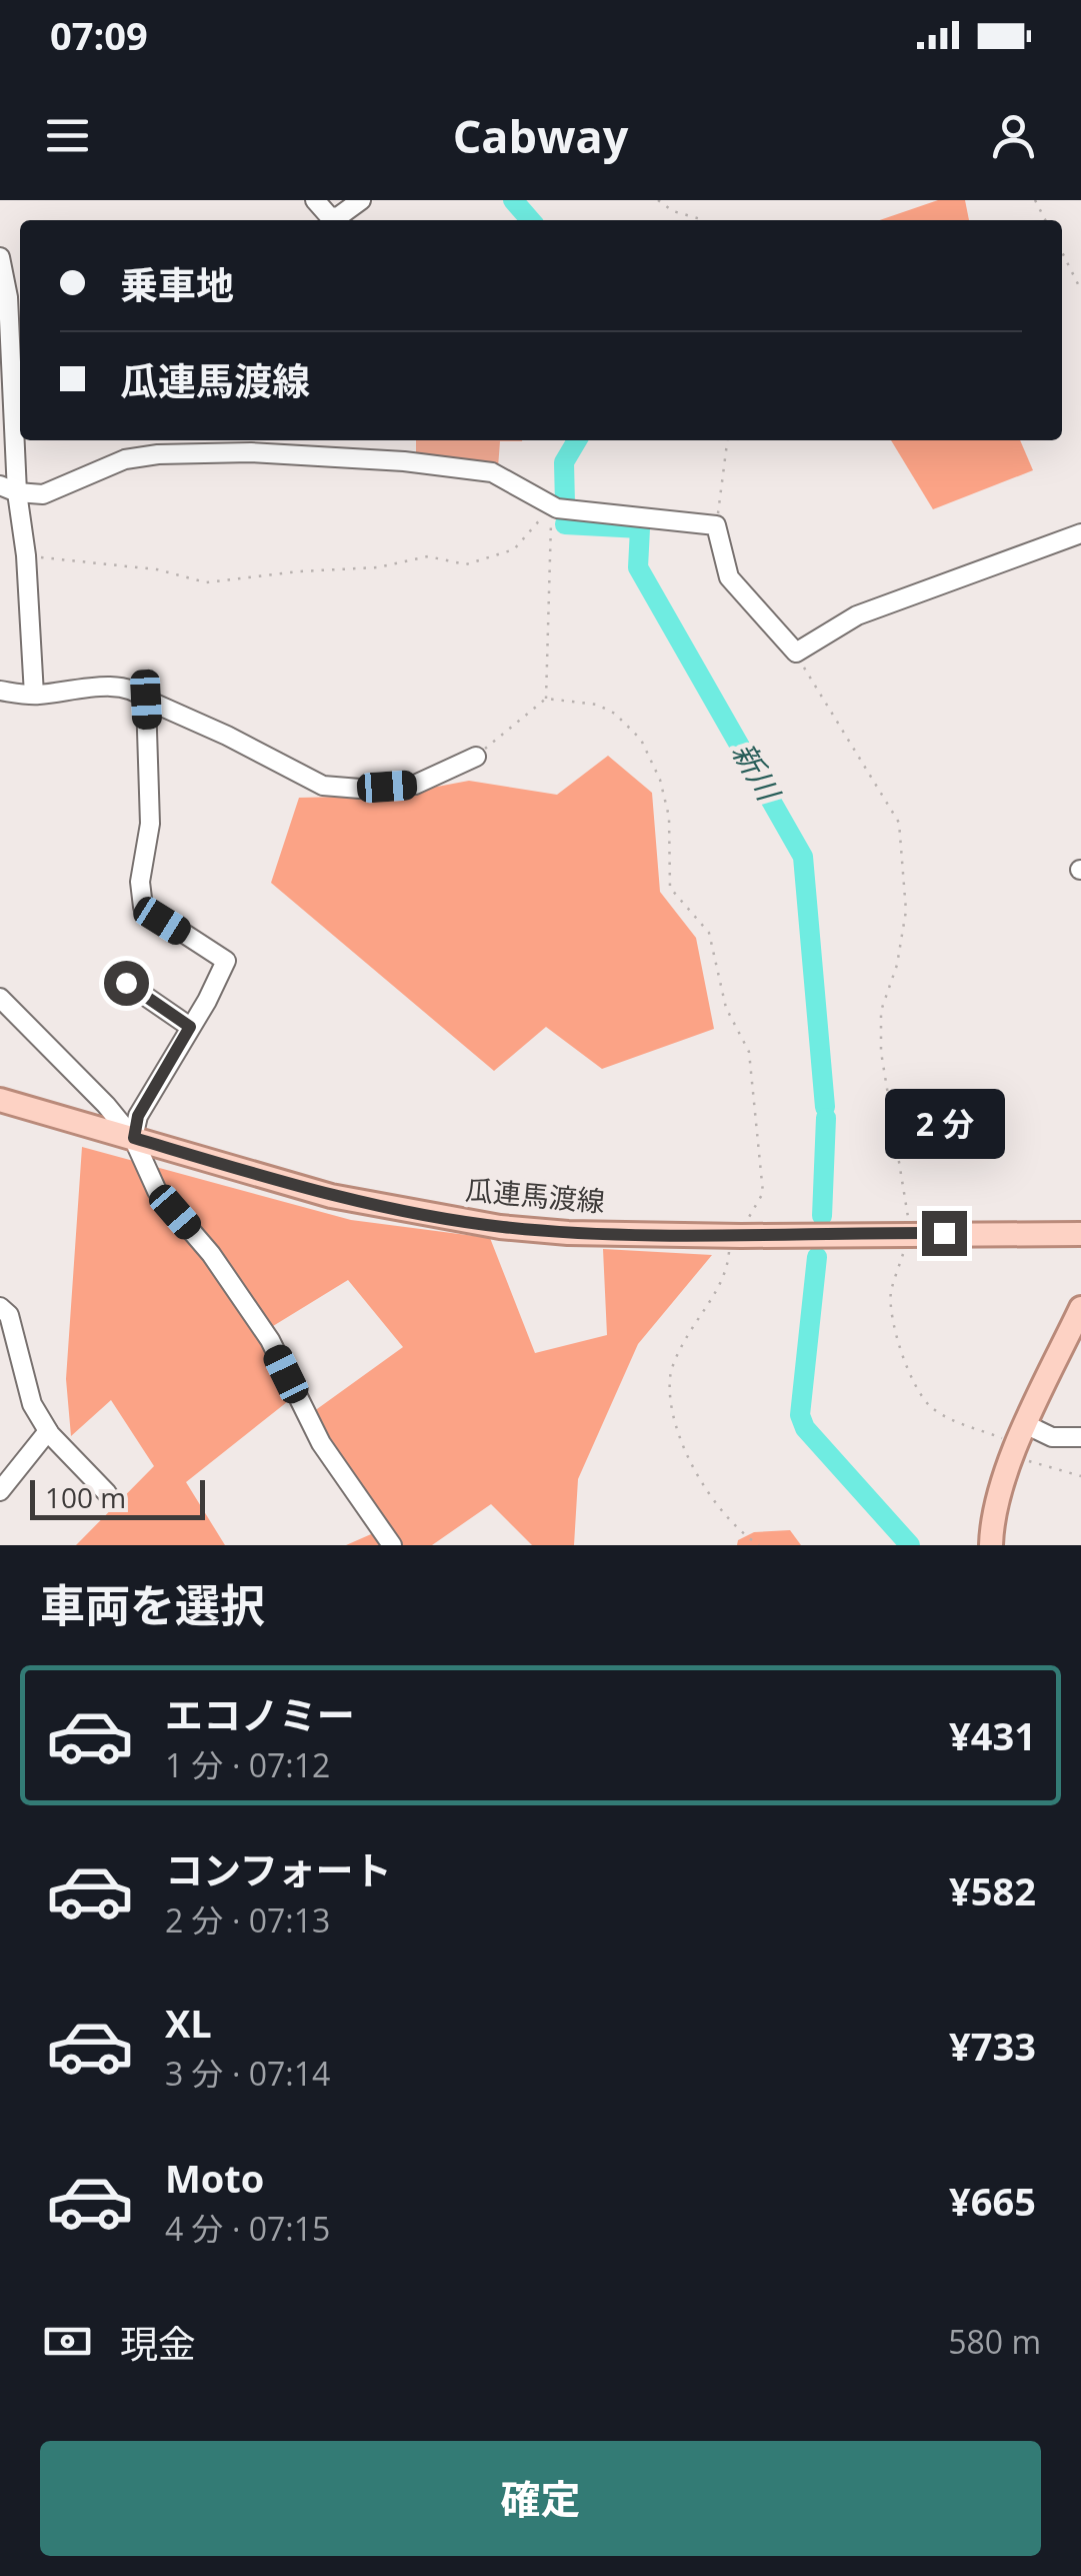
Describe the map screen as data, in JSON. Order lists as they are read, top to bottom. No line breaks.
{"streets":{"main road":["瓜連馬渡線"]},"water":["新川"],"scale_bar":"100 m","page":{"status":"07:09","header":"Cabway","banner":["乗車地","瓜連馬渡線"],"bubble":"2 分","scale":"100 m","heading":"車両を選択","list":[{"name":"エコノミー","note":"1 分 · 07:12","value":"¥431"},{"name":"コンフォート","note":"2 分 · 07:13","value":"¥582"},{"name":"XL","note":"3 分 · 07:14","value":"¥733"},{"name":"Moto","note":"4 分 · 07:15","value":"¥665"}],"pay":["現金","580 m"],"buttons":"確定"}}
